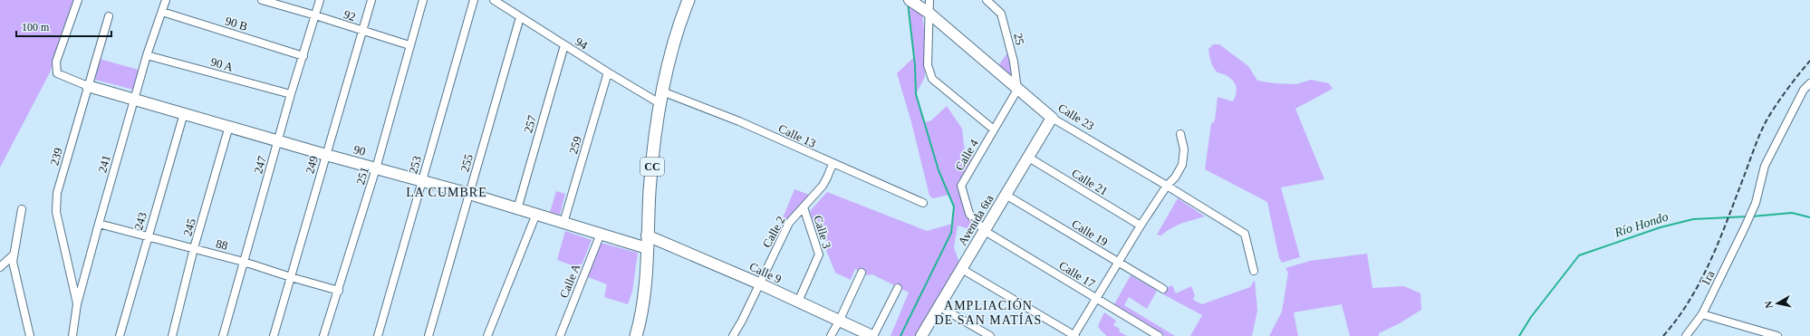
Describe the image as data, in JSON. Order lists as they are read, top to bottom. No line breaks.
{"streets":{"main road":["CC"],"street":["92","90 B","25","94","90 A","Calle 23","257","Calle 13","259","90","Calle 4","239","255","241","247","249","253","251","Calle 21","Avenida 6ta","243","245","Calle 2","Calle 3","Calle 19","88","Calle 9","Calle 17","1ra","Calle A"]},"crossings":[["92","247"],["92","249"],["92","251"],["90 B","241"],["90 B","247"],["25","Calle 23"],["25","Calle 4"],["94","257"],["94","259"],["94","255"],["94","CC"],["90 A","241"],["90 A","247"],["Calle 23","Calle 4"],["Calle 23","Avenida 6ta"],["257","90"],["Calle 13","CC"],["Calle 13","Calle 2"],["259","90"],["90","239"],["90","255"],["90","241"],["90","247"],["90","249"],["90","253"],["90","CC"],["90","251"],["90","243"],["90","245"],["90","Calle A"],["Calle 4","Avenida 6ta"],["Calle 4","Calle 17"],["239","241"],["241","88"],["247","88"],["249","88"],["CC","Calle 9"],["251","88"],["Calle 21","Avenida 6ta"],["Avenida 6ta","Calle 19"],["Avenida 6ta","Calle 17"],["243","88"],["245","88"],["Calle 2","Calle 3"],["Calle 2","Calle 9"],["Calle 3","Calle 9"]],"districts":["LA CUMBRE","AMPLIACIÓN DE SAN MATÍAS"],"water":["Río Hondo"],"scale_bar":"100 m","north":"left"}
